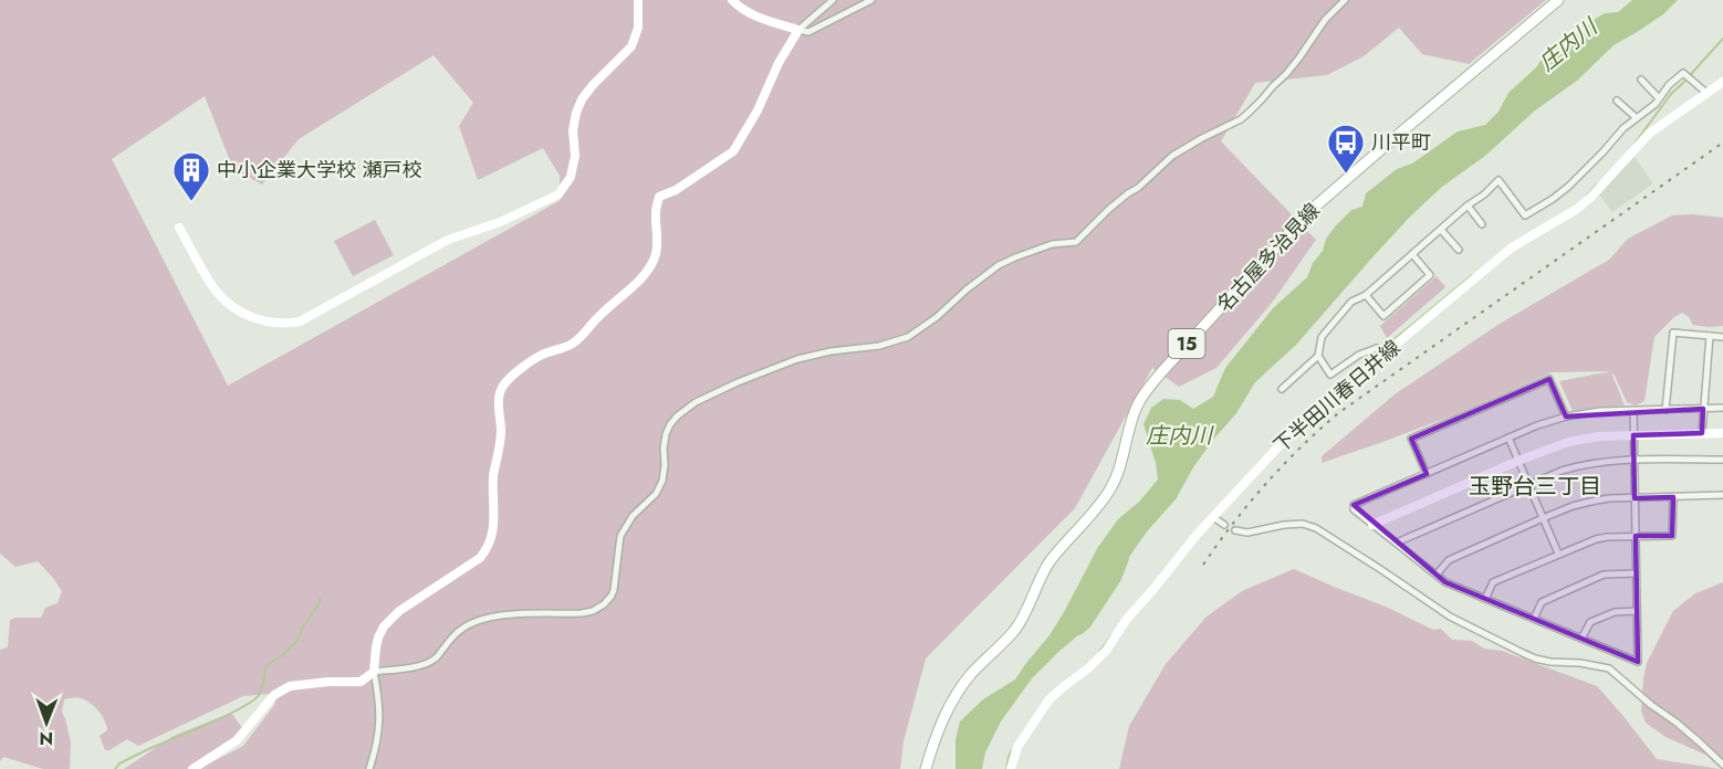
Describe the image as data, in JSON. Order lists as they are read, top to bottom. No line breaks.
{"streets":{"main road":["名古屋多治見線","15"],"street":["下半田川春日井線"]},"districts":["玉野台三丁目"],"water":["庄内川"],"places":{"bus stop":["川平町"],"building":["中小企業大学校 瀬戸校"]},"north":"bottom"}
